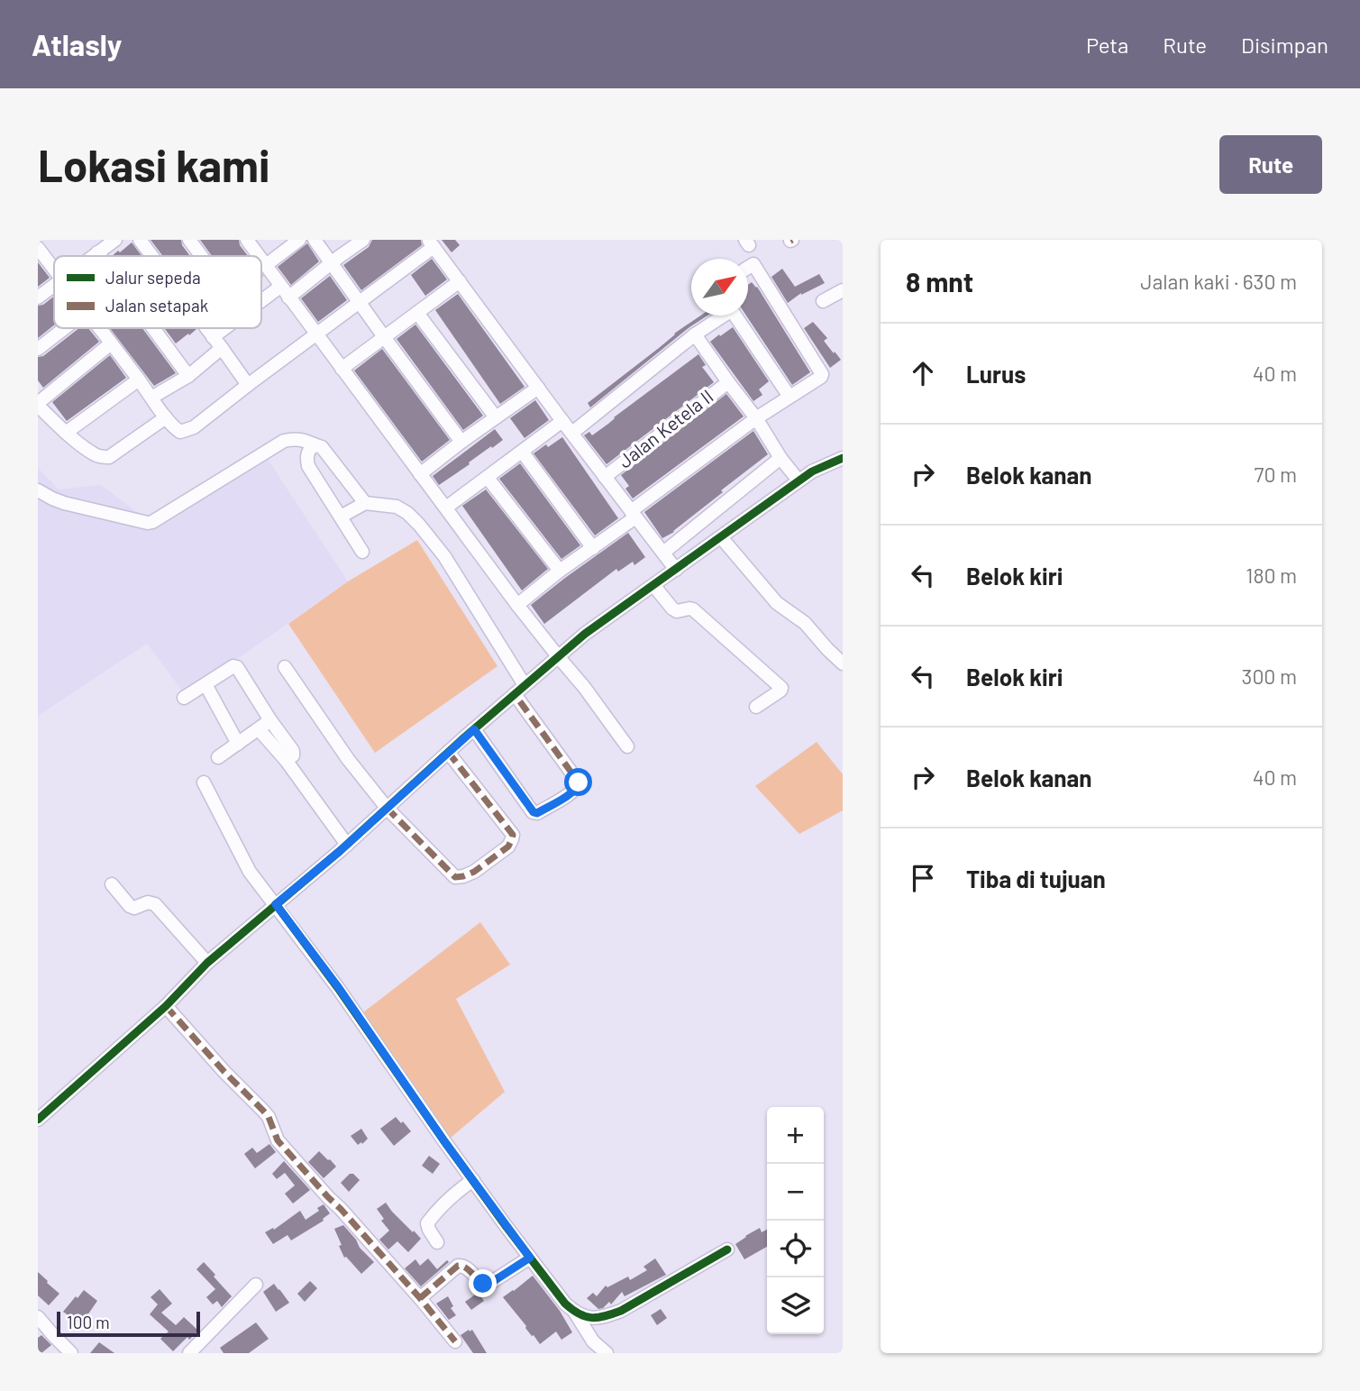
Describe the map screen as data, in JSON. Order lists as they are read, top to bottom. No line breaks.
{"streets":{"street":["Jalan Ketela II"]},"legend":["Jalur sepeda","Jalan setapak"],"scale_bar":"100 m","north":"top right","page":{"header":"Atlasly","nav":["Peta","Rute","Disimpan"],"buttons":"Rute","title":"Lokasi kami","heading":["8 mnt","Jalan kaki · 630 m"],"list":[["Lurus","40 m"],["Belok kanan","70 m"],["Belok kiri","180 m"],["Belok kiri","300 m"],["Belok kanan","40 m"],"Tiba di tujuan"],"map_buttons":["+","−"],"scale":"100 m"}}
